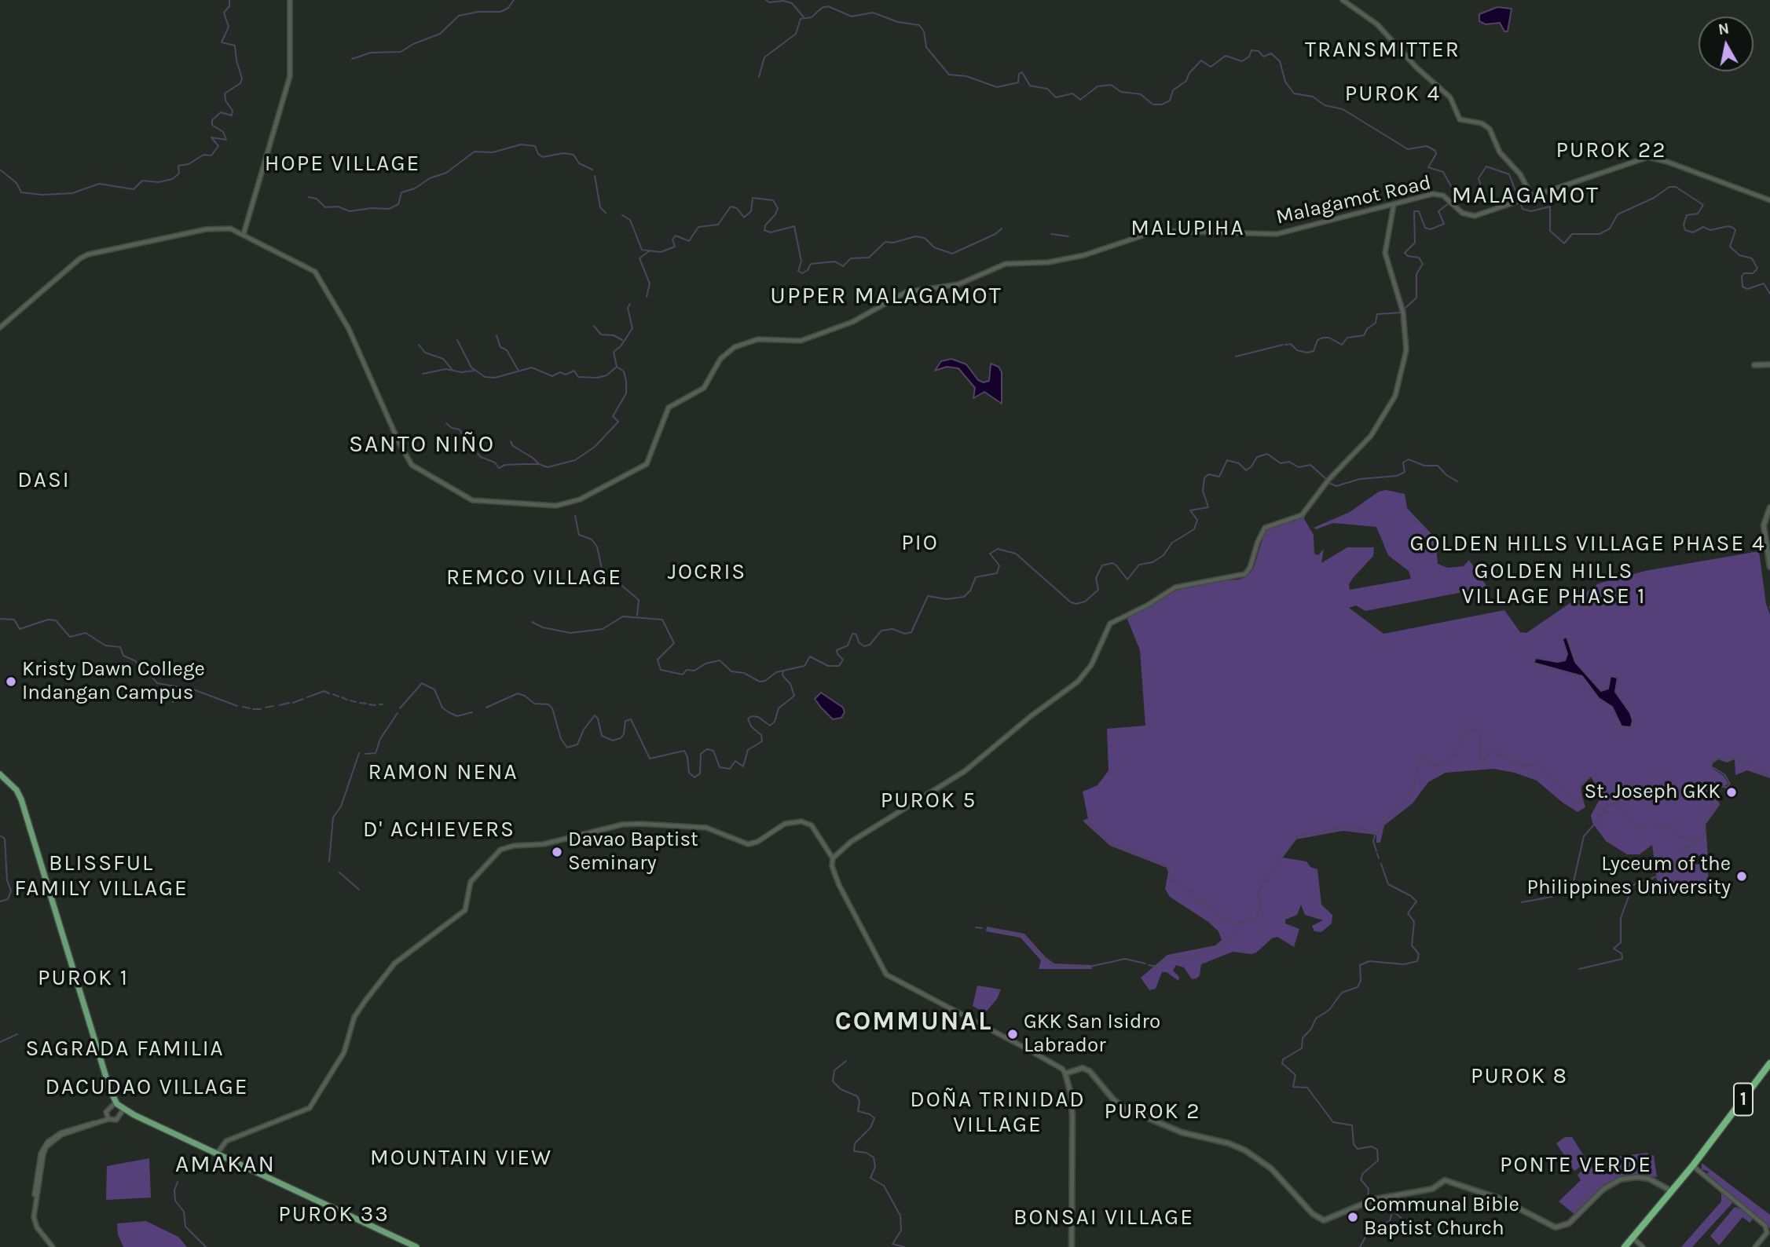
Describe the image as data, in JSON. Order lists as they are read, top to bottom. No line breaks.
{"streets":{"highway":["1"],"street":["Malagamot Road"]},"districts":["TRANSMITTER","PUROK 4","PUROK 22","HOPE VILLAGE","MALAGAMOT","MALUPIHA","UPPER MALAGAMOT","SANTO NIÑO","DASI","PIO","GOLDEN HILLS VILLAGE PHASE 4","GOLDEN HILLS VILLAGE PHASE 1","JOCRIS","REMCO VILLAGE","RAMON NENA","PUROK 5","D' ACHIEVERS","BLISSFUL FAMILY VILLAGE","PUROK 1","COMMUNAL","SAGRADA FAMILIA","PUROK 8","DACUDAO VILLAGE","DOÑA TRINIDAD VILLAGE","PUROK 2","MOUNTAIN VIEW","AMAKAN","PONTE VERDE","PUROK 33","BONSAI VILLAGE"],"places":["Kristy Dawn College Indangan Campus","St. Joseph GKK","Davao Baptist Seminary","Lyceum of the Philippines University","GKK San Isidro Labrador","Communal Bible Baptist Church"],"north":"top"}
